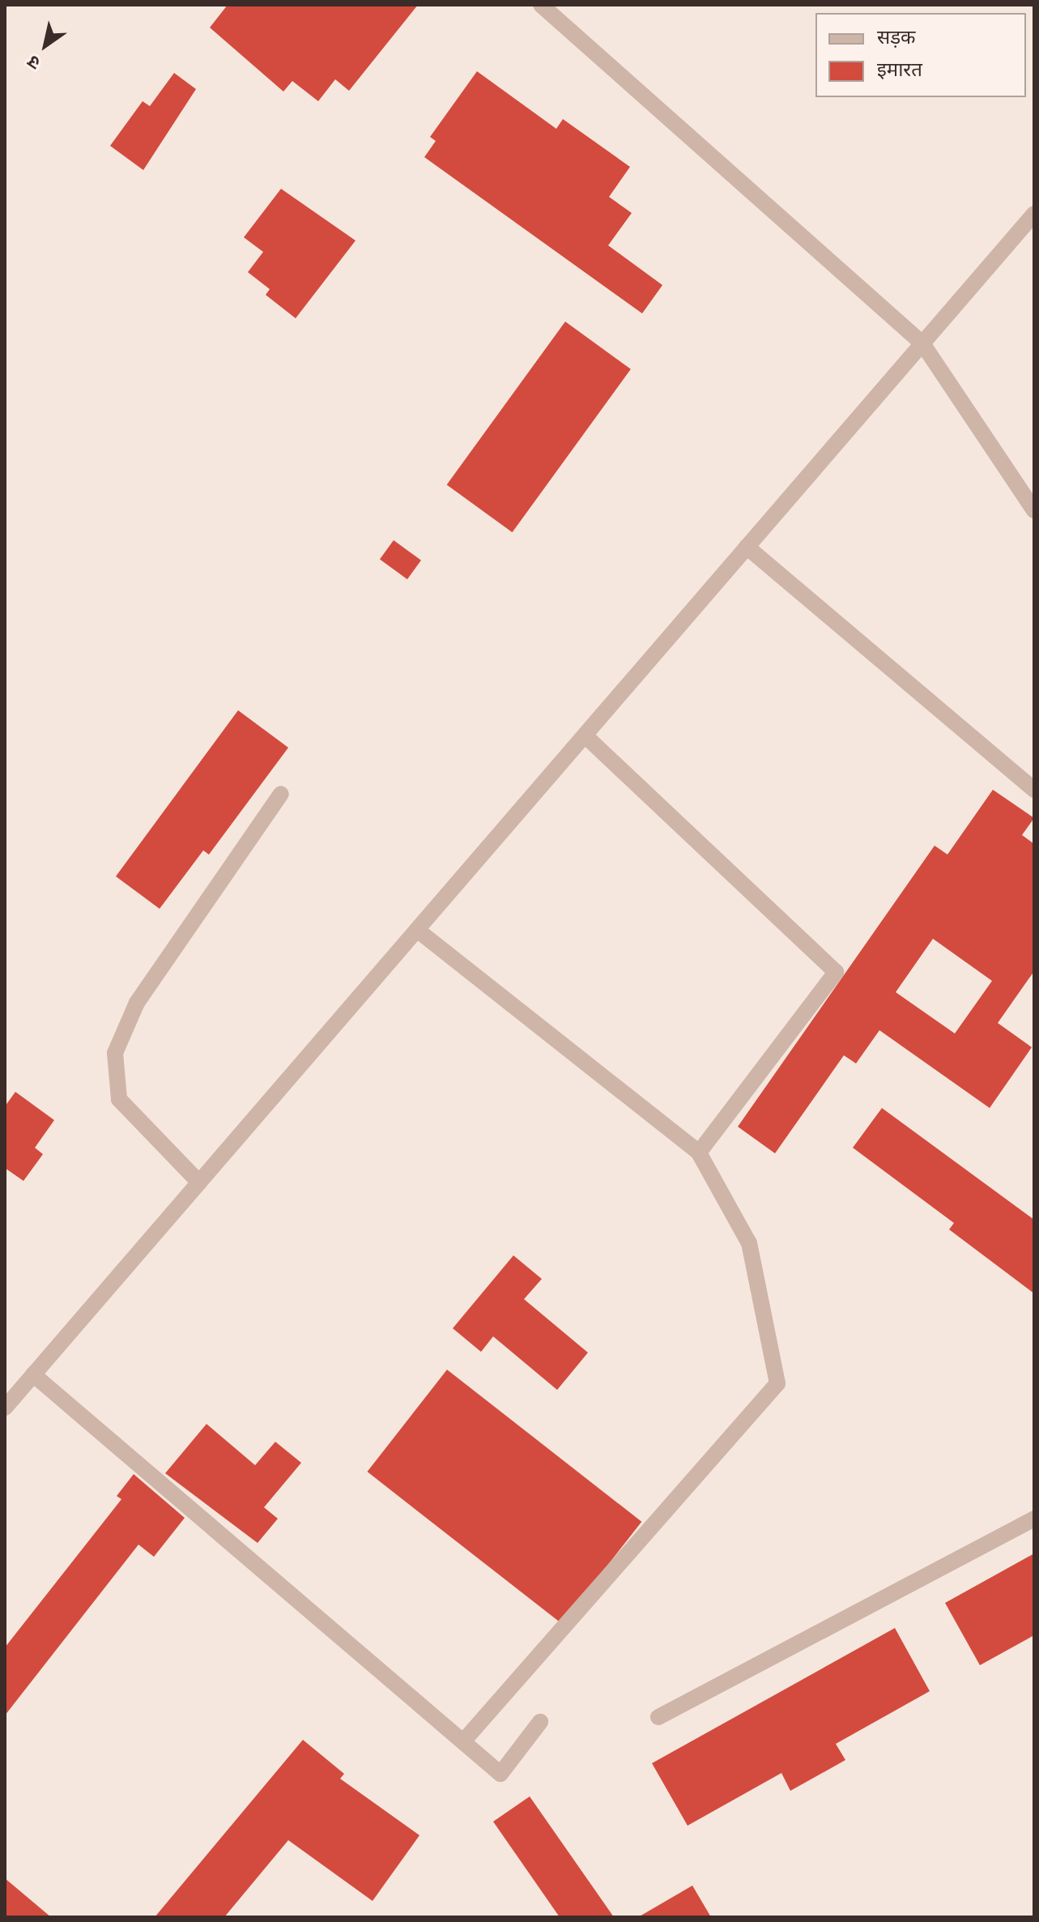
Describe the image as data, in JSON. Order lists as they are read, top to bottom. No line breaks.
{"legend":["सड़क","इमारत"],"north":"bottom left"}
